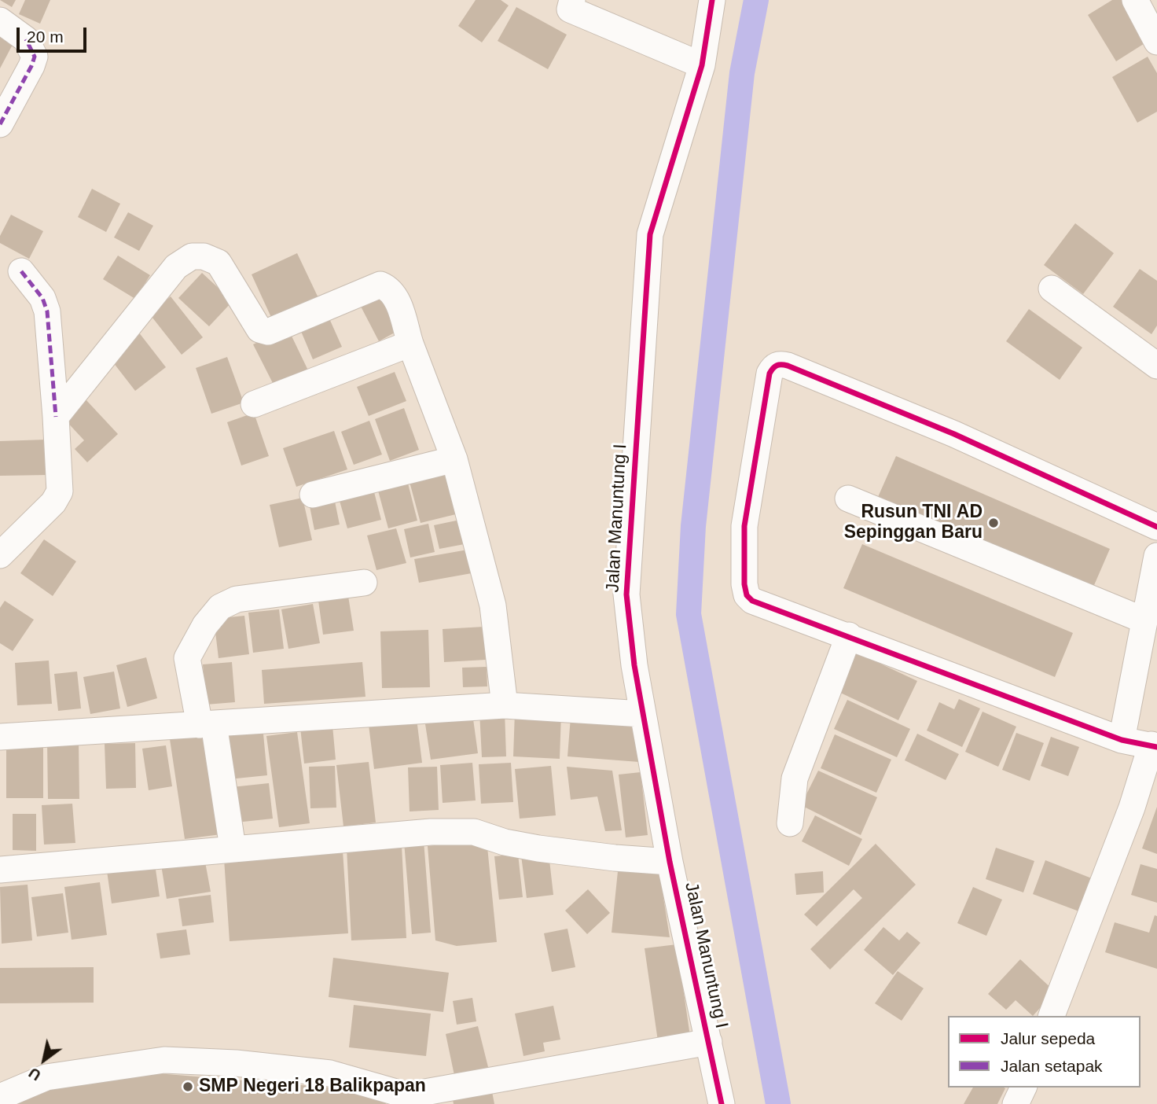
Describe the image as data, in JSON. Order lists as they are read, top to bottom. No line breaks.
{"streets":{"street":["Jalan Manuntung I"]},"places":["Rusun TNI AD Sepinggan Baru","SMP Negeri 18 Balikpapan"],"legend":["Jalur sepeda","Jalan setapak"],"scale_bar":"20 m","north":"bottom left"}
